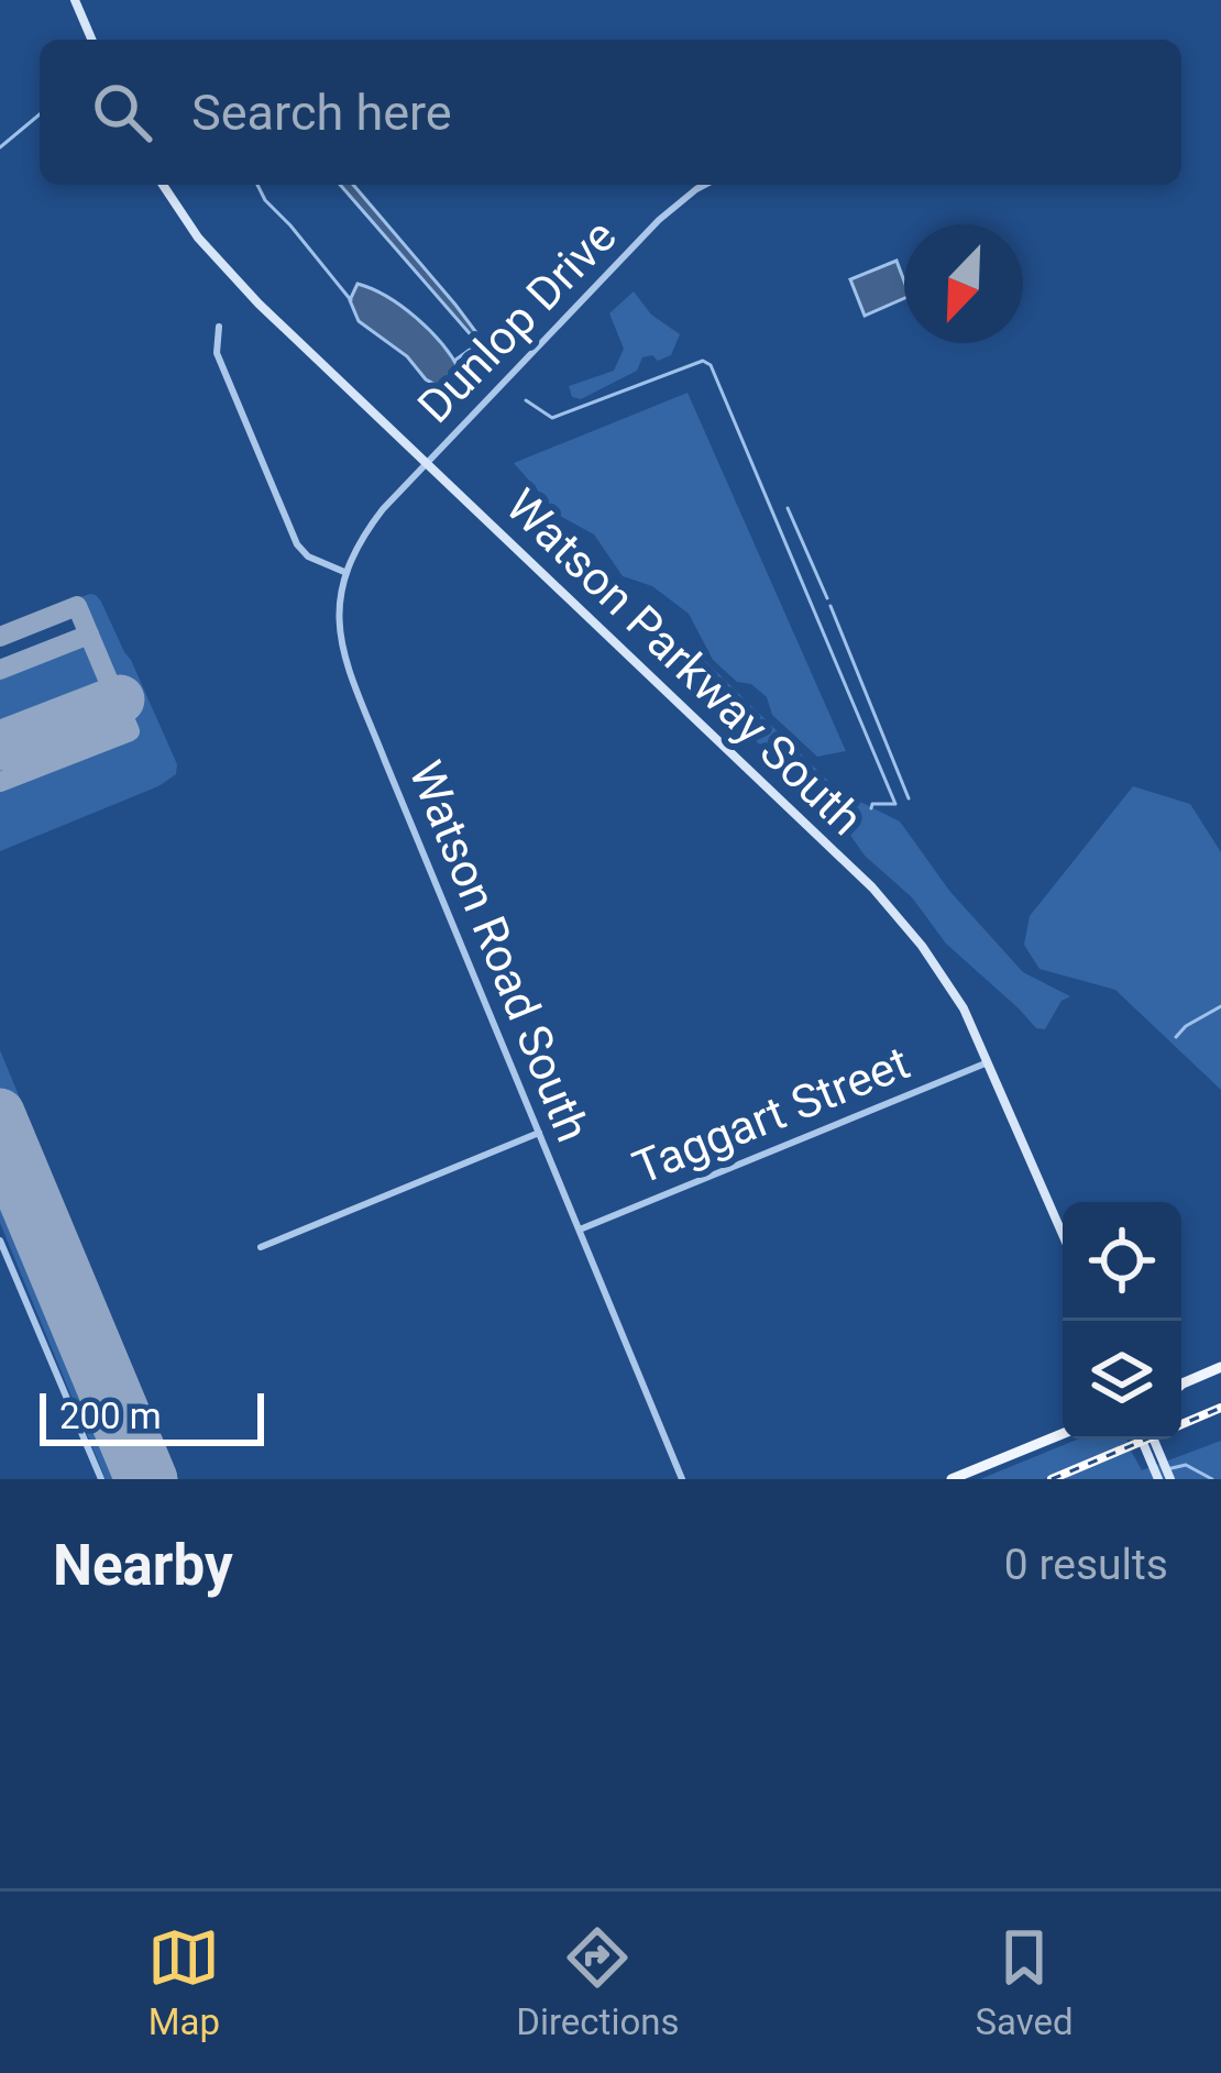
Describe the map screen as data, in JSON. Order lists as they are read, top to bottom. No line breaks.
{"streets":{"main road":["Watson Parkway South"],"street":["Dunlop Drive","Watson Road South","Taggart Street"]},"crossings":[["Dunlop Drive","Watson Parkway South"],["Dunlop Drive","Watson Road South"],["Watson Parkway South","Watson Road South"],["Watson Parkway South","Taggart Street"],["Watson Road South","Taggart Street"]],"scale_bar":"200 m","north":"bottom left","page":{"search":"Search here","scale":"200 m","heading":["Nearby","0 results"],"nav":["Map","Directions","Saved"]}}
